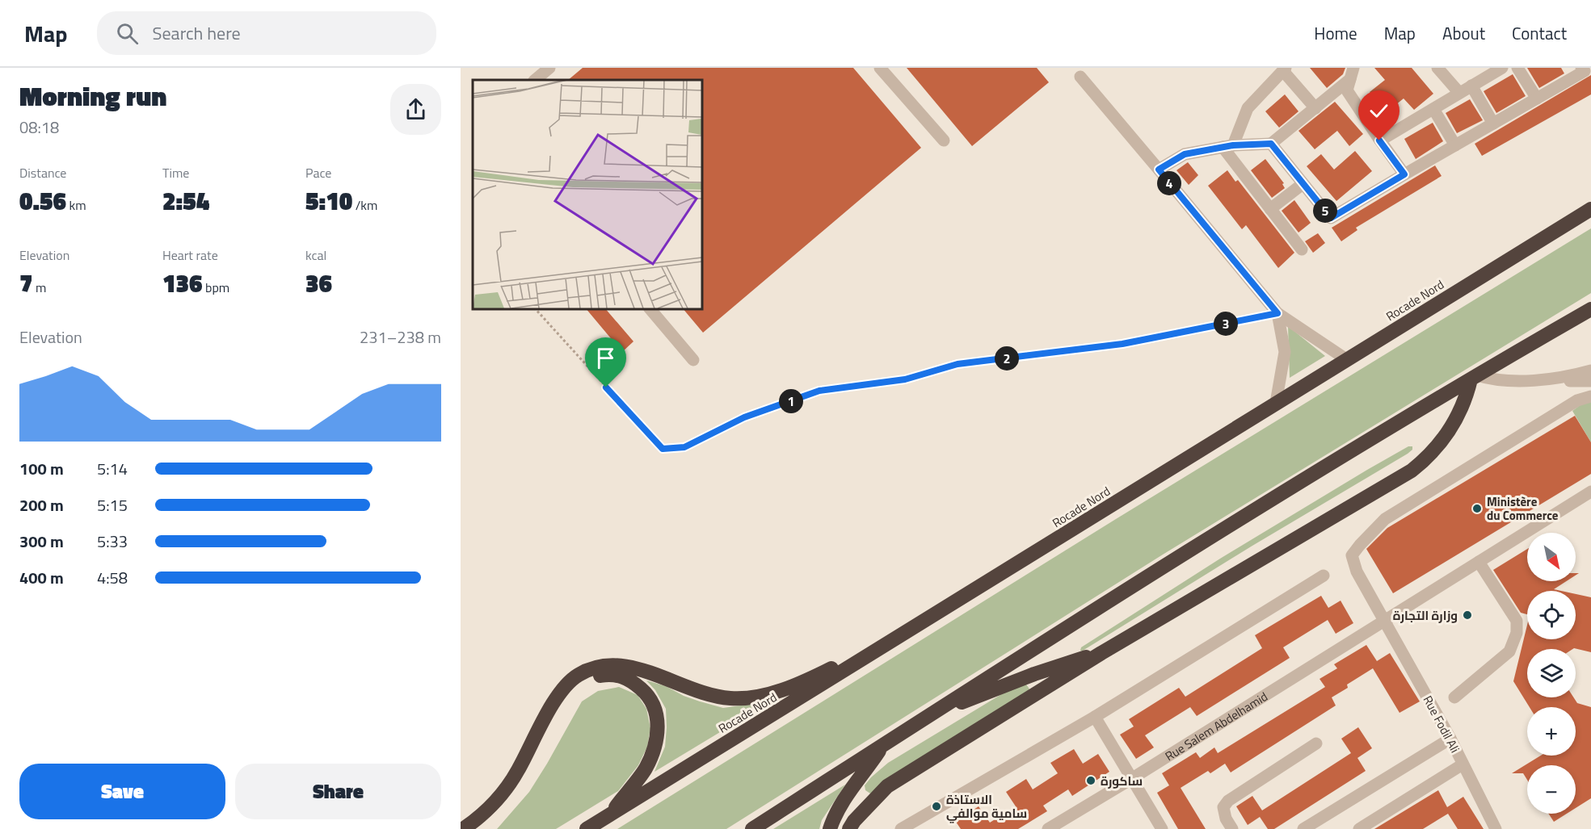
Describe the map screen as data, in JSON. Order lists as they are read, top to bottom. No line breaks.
{"streets":{"highway":["Rocade Nord"],"street":["Rue Fodil Ali","Rue Salem Abdelhamid"]},"crossings":[["Rue Fodil Ali","Rue Salem Abdelhamid"]],"places":["Ministère du Commerce","وزارة التجارة","ساكورة","الاستاذة سامية موالفي"],"north":"bottom right","page":{"header":"Map","search":"Search here","nav":["Home","Map","About","Contact"],"heading":["Morning run","08:18"],"stats":[["Distance","0.56 km"],["Time","2:54"],["Pace","5:10 /km"],["Elevation","7 m"],["Heart rate","136 bpm"],["kcal","36"]],"pins":["4","5","3","2","1"],"chart":["Elevation","231–238 m"],"list":[{"name":"100 m","note":"5:14"},{"name":"200 m","note":"5:15"},{"name":"300 m","note":"5:33"},{"name":"400 m","note":"4:58"}],"map_buttons":["+","−"],"buttons":["Save","Share"]}}
